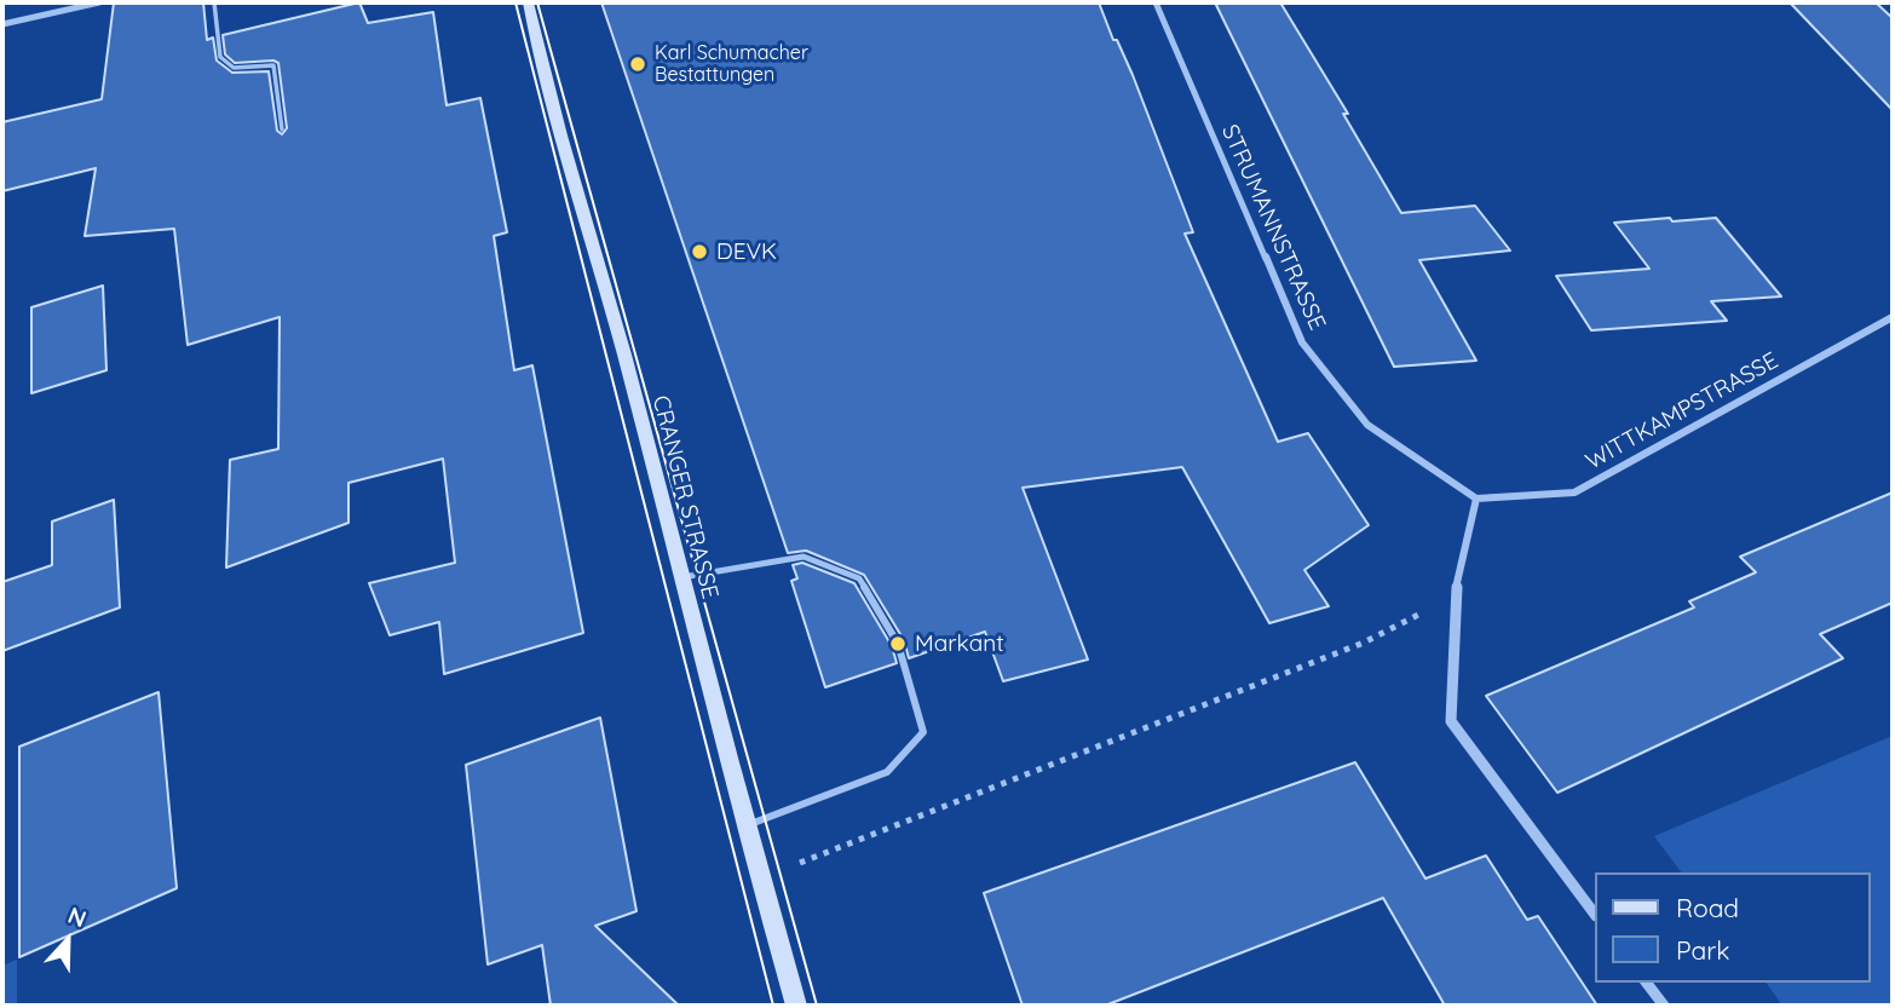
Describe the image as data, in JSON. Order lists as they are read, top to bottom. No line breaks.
{"streets":{"main road":["CRANGER STRASSE"],"street":["STRUMANNSTRASSE","WITTKAMPSTRASSE"]},"crossings":[["STRUMANNSTRASSE","WITTKAMPSTRASSE"]],"places":["Karl Schumacher Bestattungen","DEVK","Markant"],"legend":["Road","Park"],"north":"top"}
